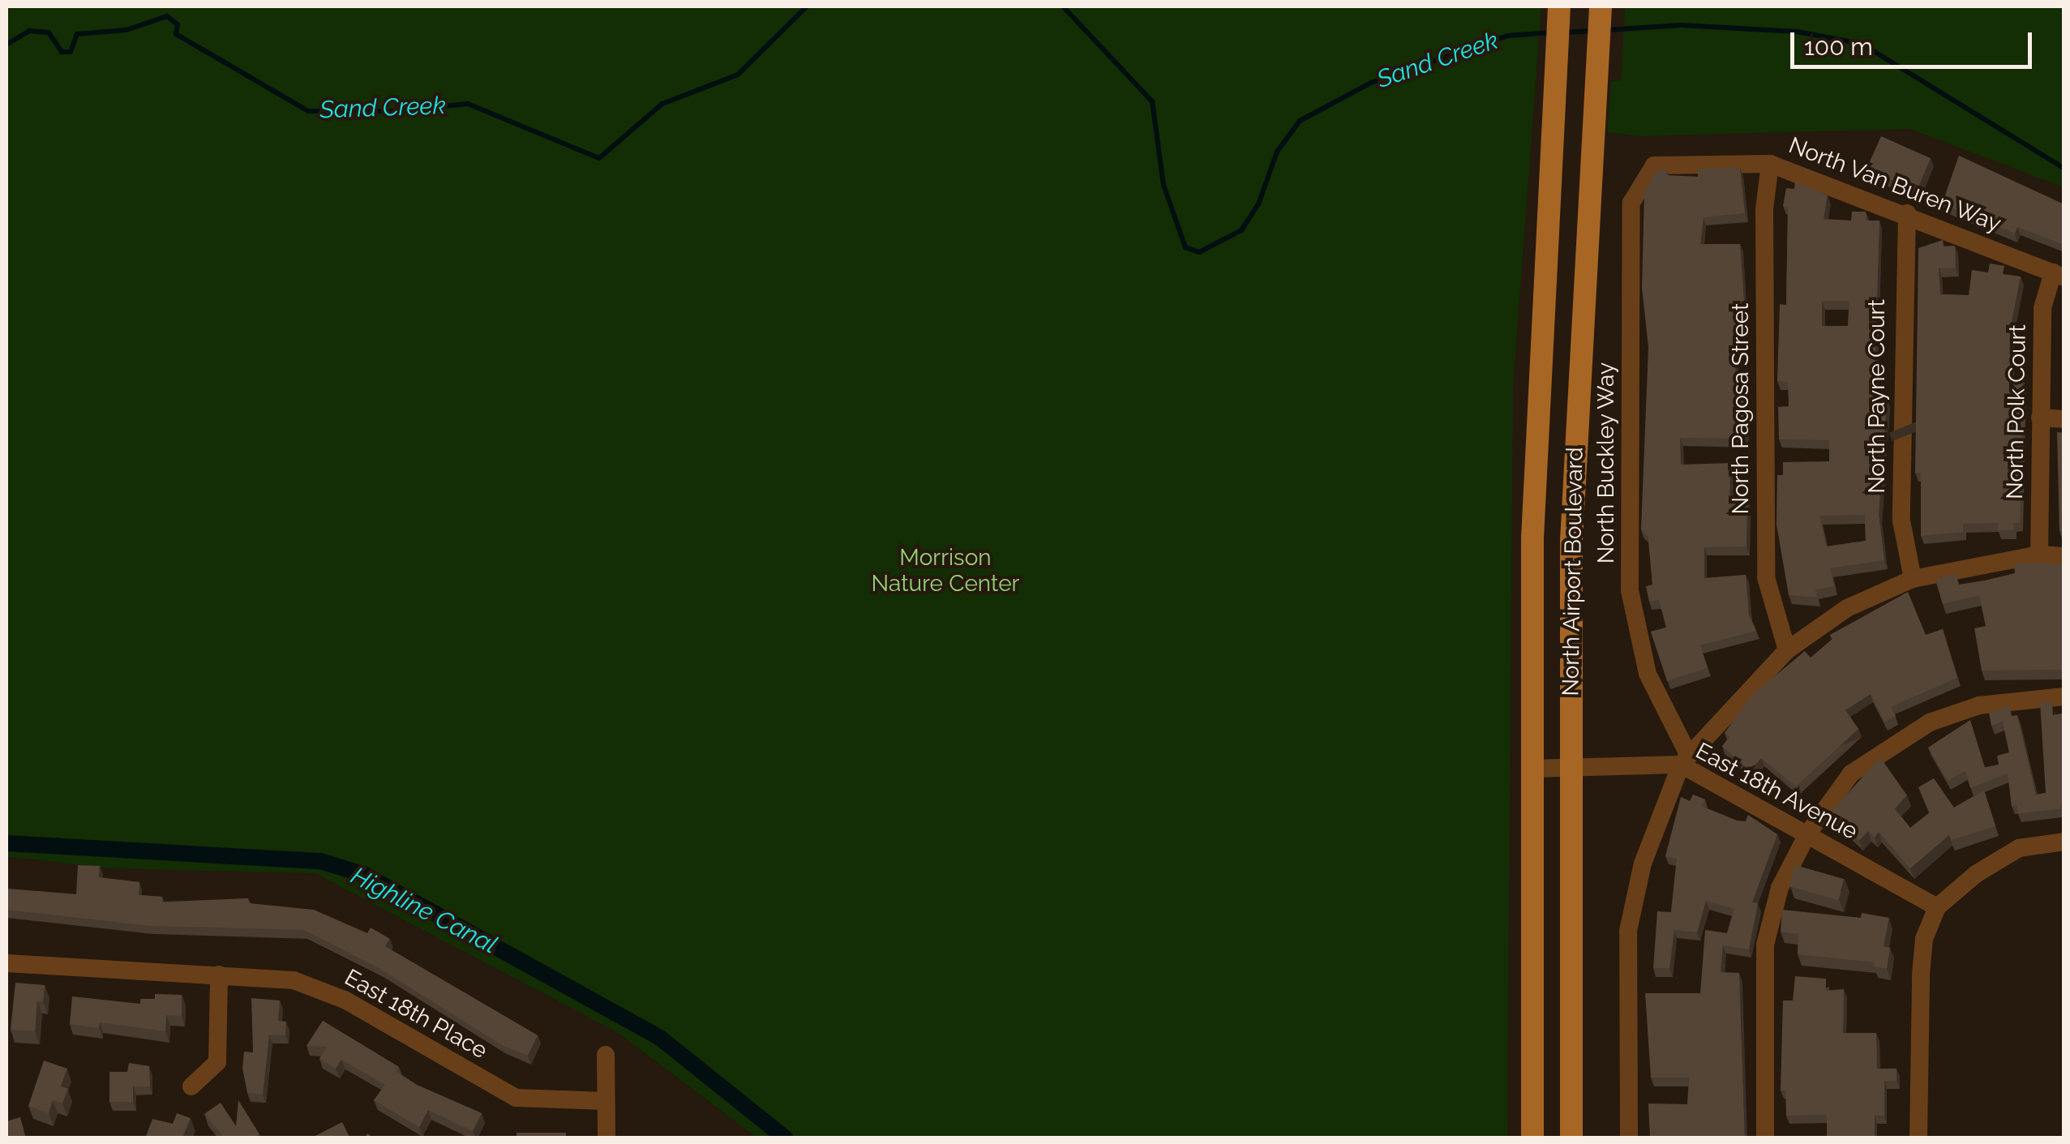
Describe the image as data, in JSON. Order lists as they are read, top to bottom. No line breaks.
{"streets":{"main road":["North Airport Boulevard"],"street":["North Van Buren Way","North Payne Court","North Pagosa Street","North Polk Court","North Buckley Way","East 18th Avenue","East 18th Place"]},"crossings":[["North Van Buren Way","North Payne Court"],["North Van Buren Way","North Pagosa Street"],["North Van Buren Way","North Polk Court"],["North Van Buren Way","North Buckley Way"],["North Buckley Way","East 18th Avenue"],["North Airport Boulevard","East 18th Avenue"]],"water":["Sand Creek","Highline Canal"],"parks":["Morrison Nature Center"],"scale_bar":"100 m"}
